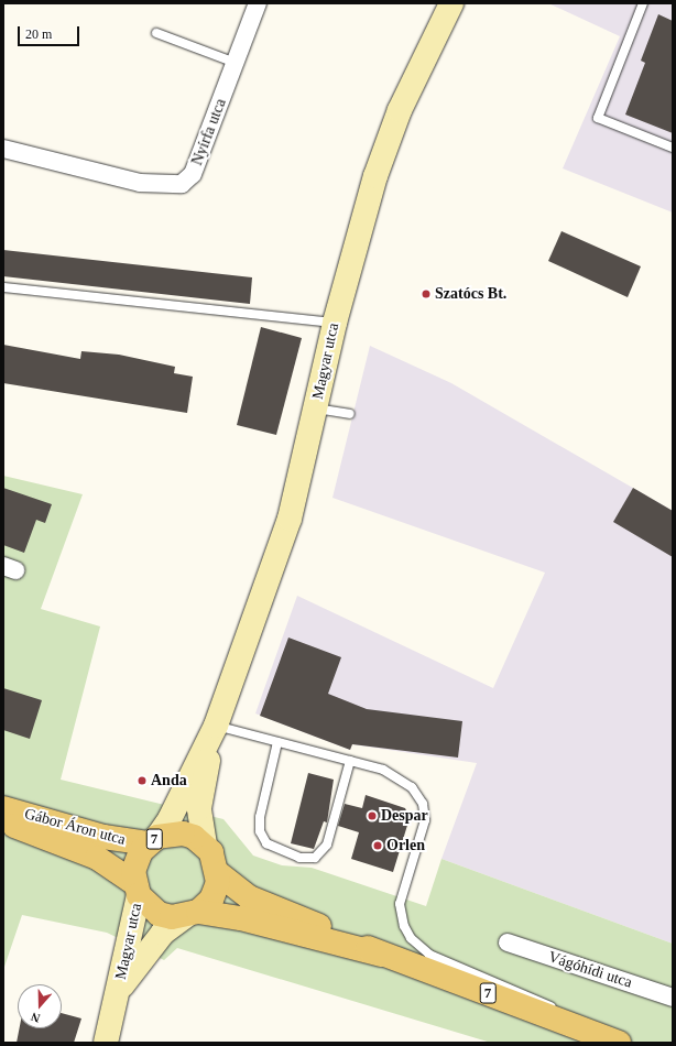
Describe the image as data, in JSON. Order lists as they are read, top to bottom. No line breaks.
{"streets":{"main road":["Gábor Áron utca","7"],"street":["Nyírfa utca","Magyar utca","Vágóhídi utca"]},"crossings":[["Magyar utca","Gábor Áron utca"],["Magyar utca","7"],["Gábor Áron utca","7"]],"places":["Szatócs Bt.","Anda","Despar","Orlen"],"scale_bar":"20 m","north":"bottom"}
